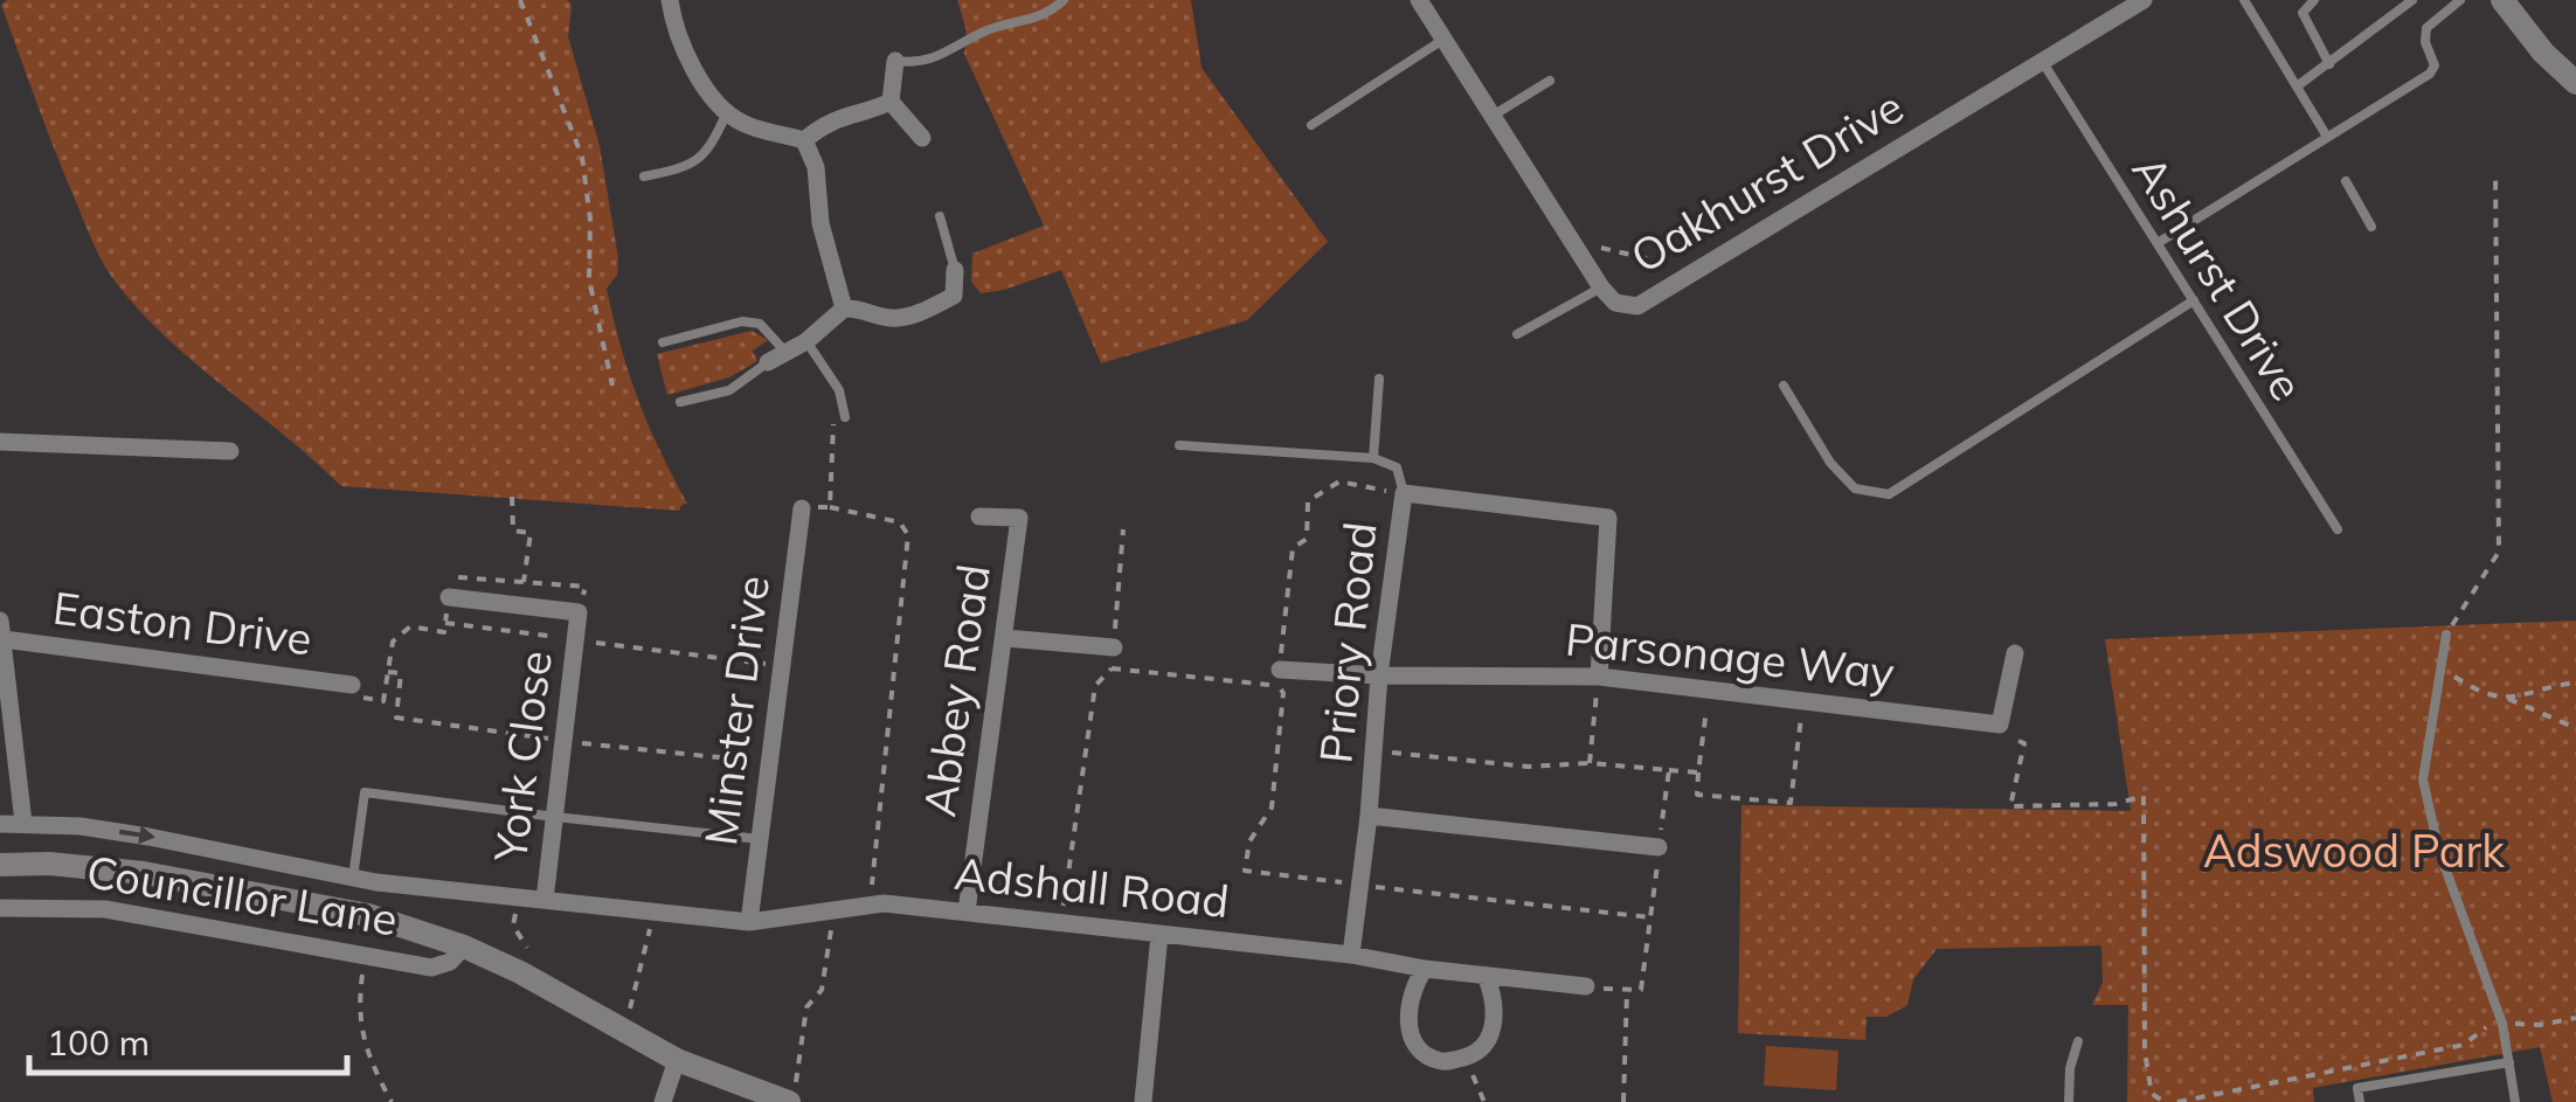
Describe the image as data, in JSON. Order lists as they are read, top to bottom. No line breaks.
{"streets":{"street":["Oakhurst Drive","Easton Drive","Priory Road","Parsonage Way","Abbey Road","Minster Drive","York Close","Adshall Road","Councillor Lane"],"lane":["Ashurst Drive"]},"crossings":[["Oakhurst Drive","Ashurst Drive"],["Priory Road","Parsonage Way"],["Priory Road","Adshall Road"],["Abbey Road","Adshall Road"],["Minster Drive","Adshall Road"],["Minster Drive","Councillor Lane"],["York Close","Councillor Lane"],["Adshall Road","Councillor Lane"]],"parks":["Adswood Park"],"scale_bar":"100 m"}
